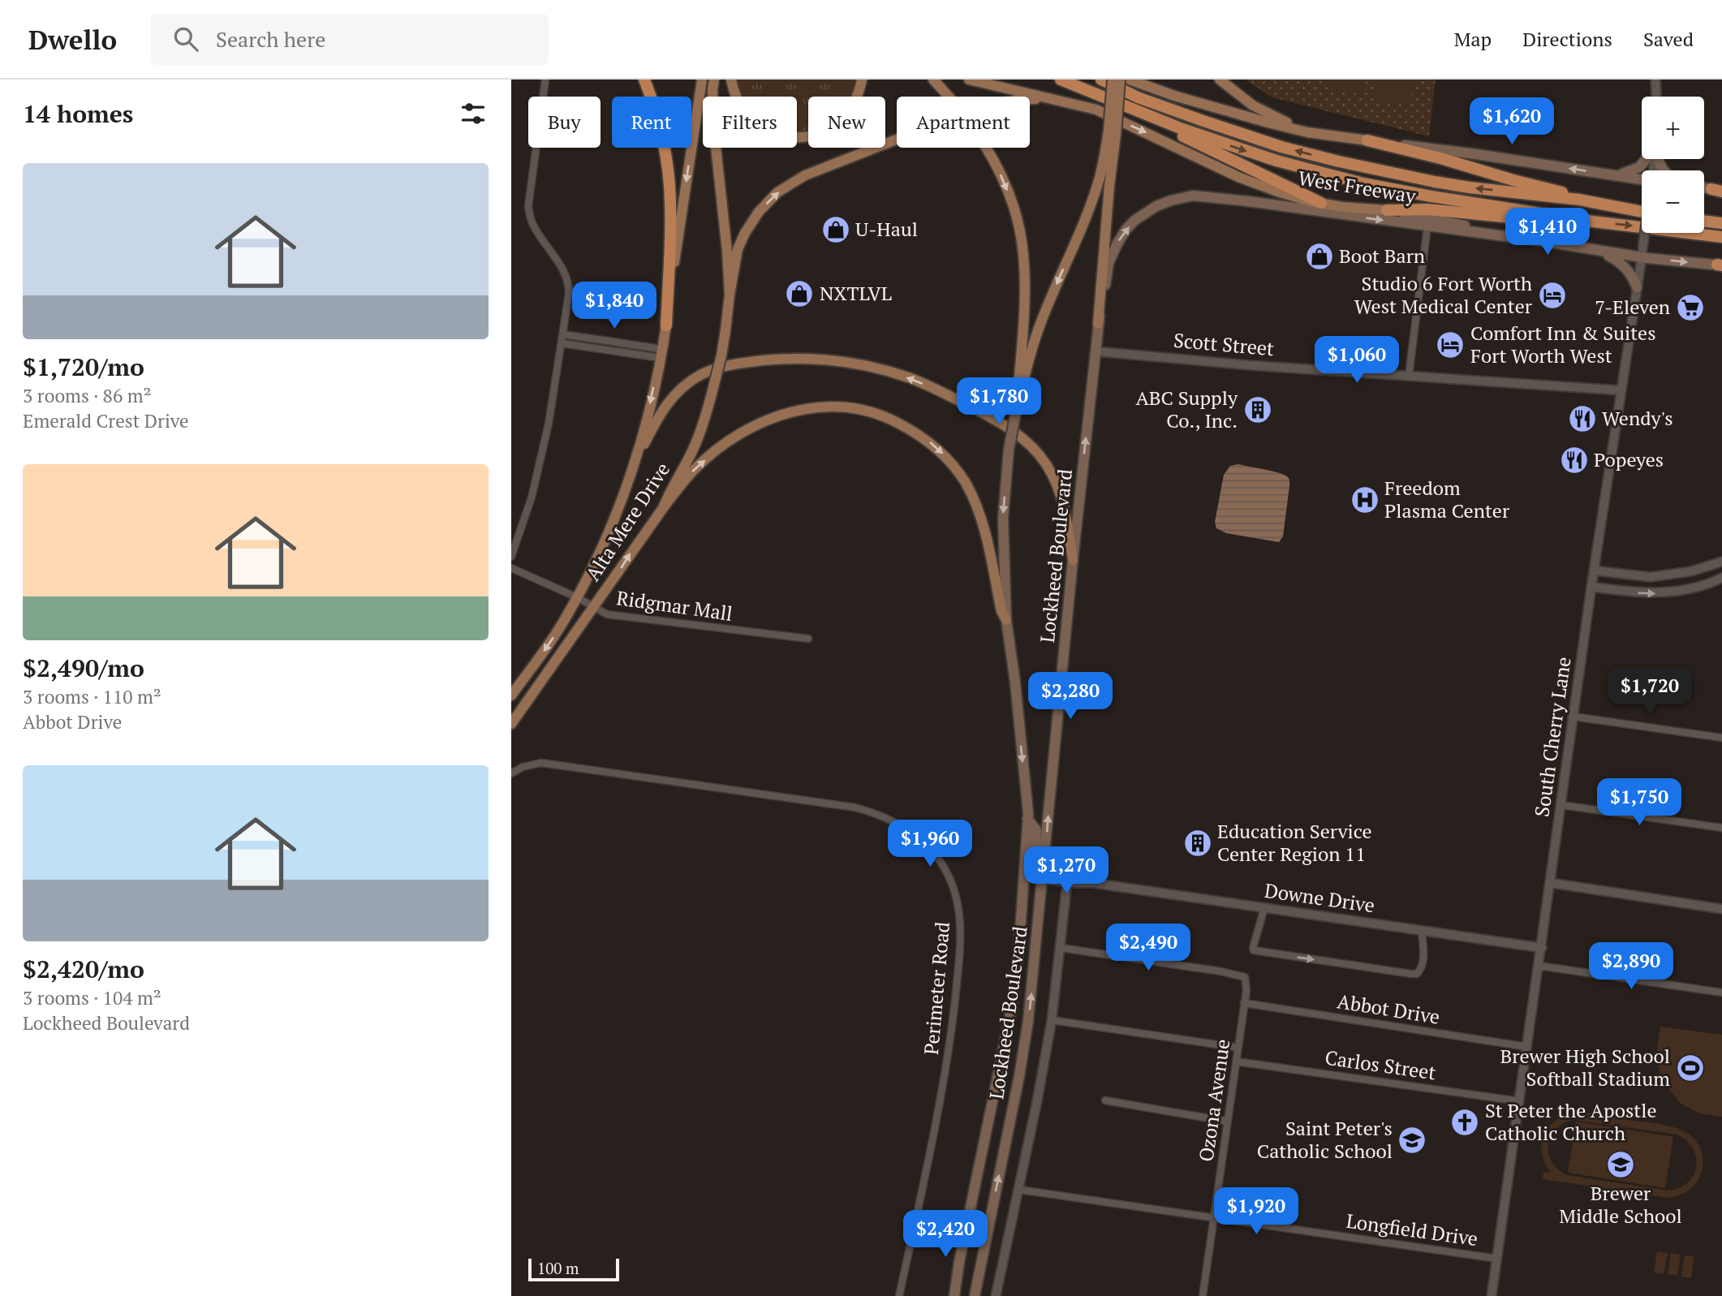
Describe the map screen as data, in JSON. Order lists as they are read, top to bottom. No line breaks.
{"streets":{"highway":["West Freeway"],"main road":["Alta Mere Drive","Lockheed Boulevard"],"street":["Scott Street","Ridgmar Mall","South Cherry Lane","Downe Drive","Perimeter Road","Abbot Drive","Carlos Street","Ozona Avenue","Longfield Drive"]},"crossings":[["West Freeway","Lockheed Boulevard"],["West Freeway","South Cherry Lane"],["Scott Street","Lockheed Boulevard"],["Scott Street","South Cherry Lane"],["Alta Mere Drive","Ridgmar Mall"],["Lockheed Boulevard","Downe Drive"],["South Cherry Lane","Downe Drive"],["South Cherry Lane","Abbot Drive"],["South Cherry Lane","Carlos Street"],["South Cherry Lane","Longfield Drive"],["Abbot Drive","Ozona Avenue"],["Carlos Street","Ozona Avenue"],["Ozona Avenue","Longfield Drive"]],"places":{"shop":["U-Haul","Boot Barn","NXTLVL"],"hotel":["Studio 6 Fort Worth West Medical Center","Comfort Inn & Suites Fort Worth West"],"supermarket":["7-Eleven"],"building":["ABC Supply Co., Inc.","Education Service Center Region 11"],"restaurant":["Wendy's","Popeyes"],"hospital":["Freedom Plasma Center"],"sports":["Brewer High School Softball Stadium"],"church":["St Peter the Apostle Catholic Church"],"school or university":["Saint Peter's Catholic School","Brewer Middle School"]},"scale_bar":"100 m","page":{"header":"Dwello","search":"Search here","nav":["Map","Directions","Saved"],"heading":"14 homes","map_buttons":["+","−"],"chip":["Buy","Rent","Filters","New","Apartment"],"price":["$1,620","$1,410","$1,840","$1,060","$1,780","$1,720","$2,280","$1,750","$1,960","$1,270","$2,490","$2,890","$1,920","$2,420"],"list":[{"name":"$1,720/mo","note":"3 rooms · 86 m² · Emerald Crest Drive"},{"name":"$2,490/mo","note":"3 rooms · 110 m² · Abbot Drive"},{"name":"$2,420/mo","note":"3 rooms · 104 m² · Lockheed Boulevard"}],"scale":"100 m"}}
